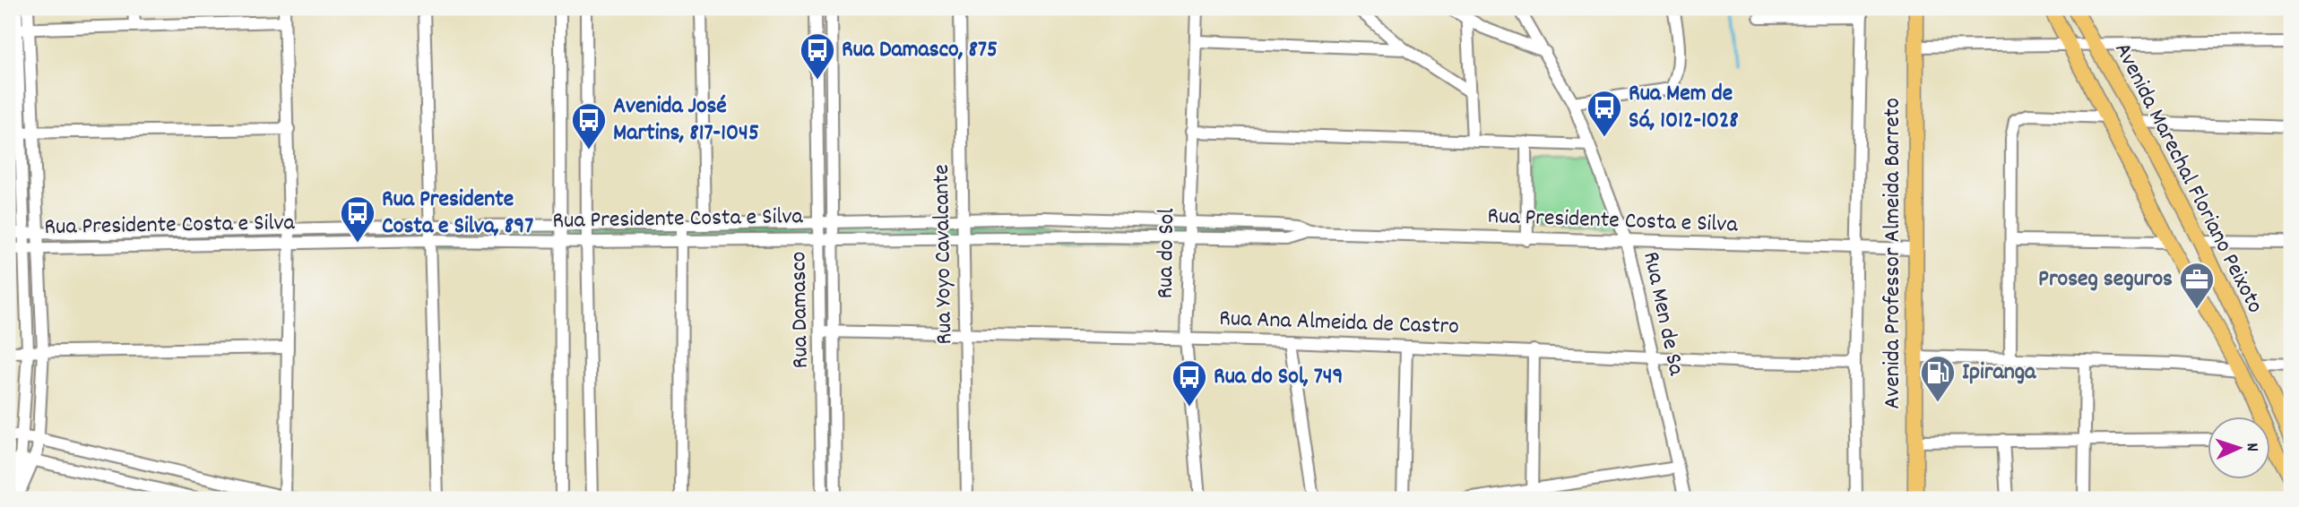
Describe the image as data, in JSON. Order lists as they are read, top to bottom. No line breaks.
{"streets":{"main road":["Avenida Marechal Floriano Peixoto","Avenida Professor Almeida Barreto"],"street":["Rua Presidente Costa e Silva","Rua do Sol","Rua Yoyo Cavalcante","Rua Damasco","Rua Men de Sa","Rua Ana Almeida de Castro"]},"crossings":[["Rua Presidente Costa e Silva","Rua do Sol"],["Rua Presidente Costa e Silva","Avenida Professor Almeida Barreto"],["Rua Presidente Costa e Silva","Rua Yoyo Cavalcante"],["Rua Presidente Costa e Silva","Rua Damasco"],["Rua Presidente Costa e Silva","Rua Men de Sa"],["Rua do Sol","Rua Ana Almeida de Castro"],["Rua Yoyo Cavalcante","Rua Ana Almeida de Castro"],["Rua Damasco","Rua Ana Almeida de Castro"],["Rua Men de Sa","Rua Ana Almeida de Castro"]],"places":{"bus stop":["Rua Damasco, 875","Rua Mem de Sá, 1012-1028","Avenida José Martins, 817-1045","Rua Presidente Costa e Silva, 897","Rua do Sol, 749"],"office":["Proseg seguros"],"fuel station":["Ipiranga"]},"north":"right"}
